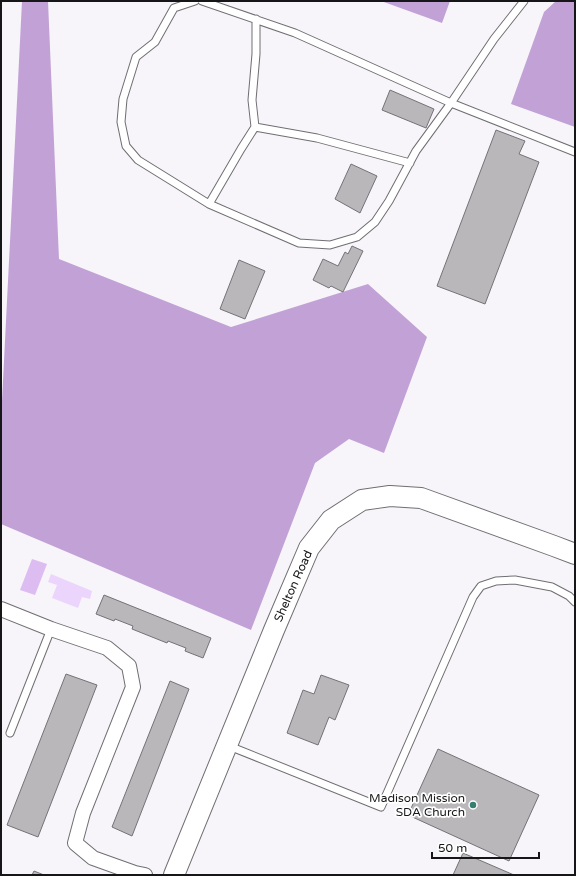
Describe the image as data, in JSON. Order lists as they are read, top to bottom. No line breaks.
{"streets":{"street":["Shelton Road"]},"places":["Madison Mission SDA Church"],"scale_bar":"50 m"}
